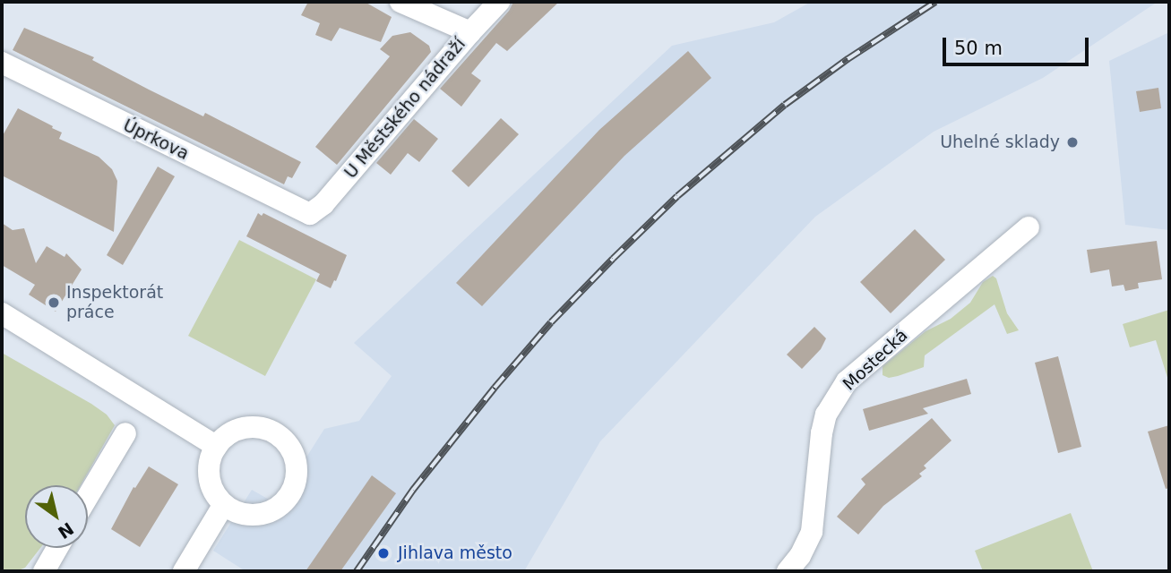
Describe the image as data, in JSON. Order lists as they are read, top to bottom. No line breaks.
{"streets":{"street":["U Městského nádraží","Úprkova","Mostecká"]},"crossings":[["U Městského nádraží","Úprkova"]],"places":["Uhelné sklady","Inspektorát práce","Jihlava město"],"scale_bar":"50 m","north":"bottom right"}
